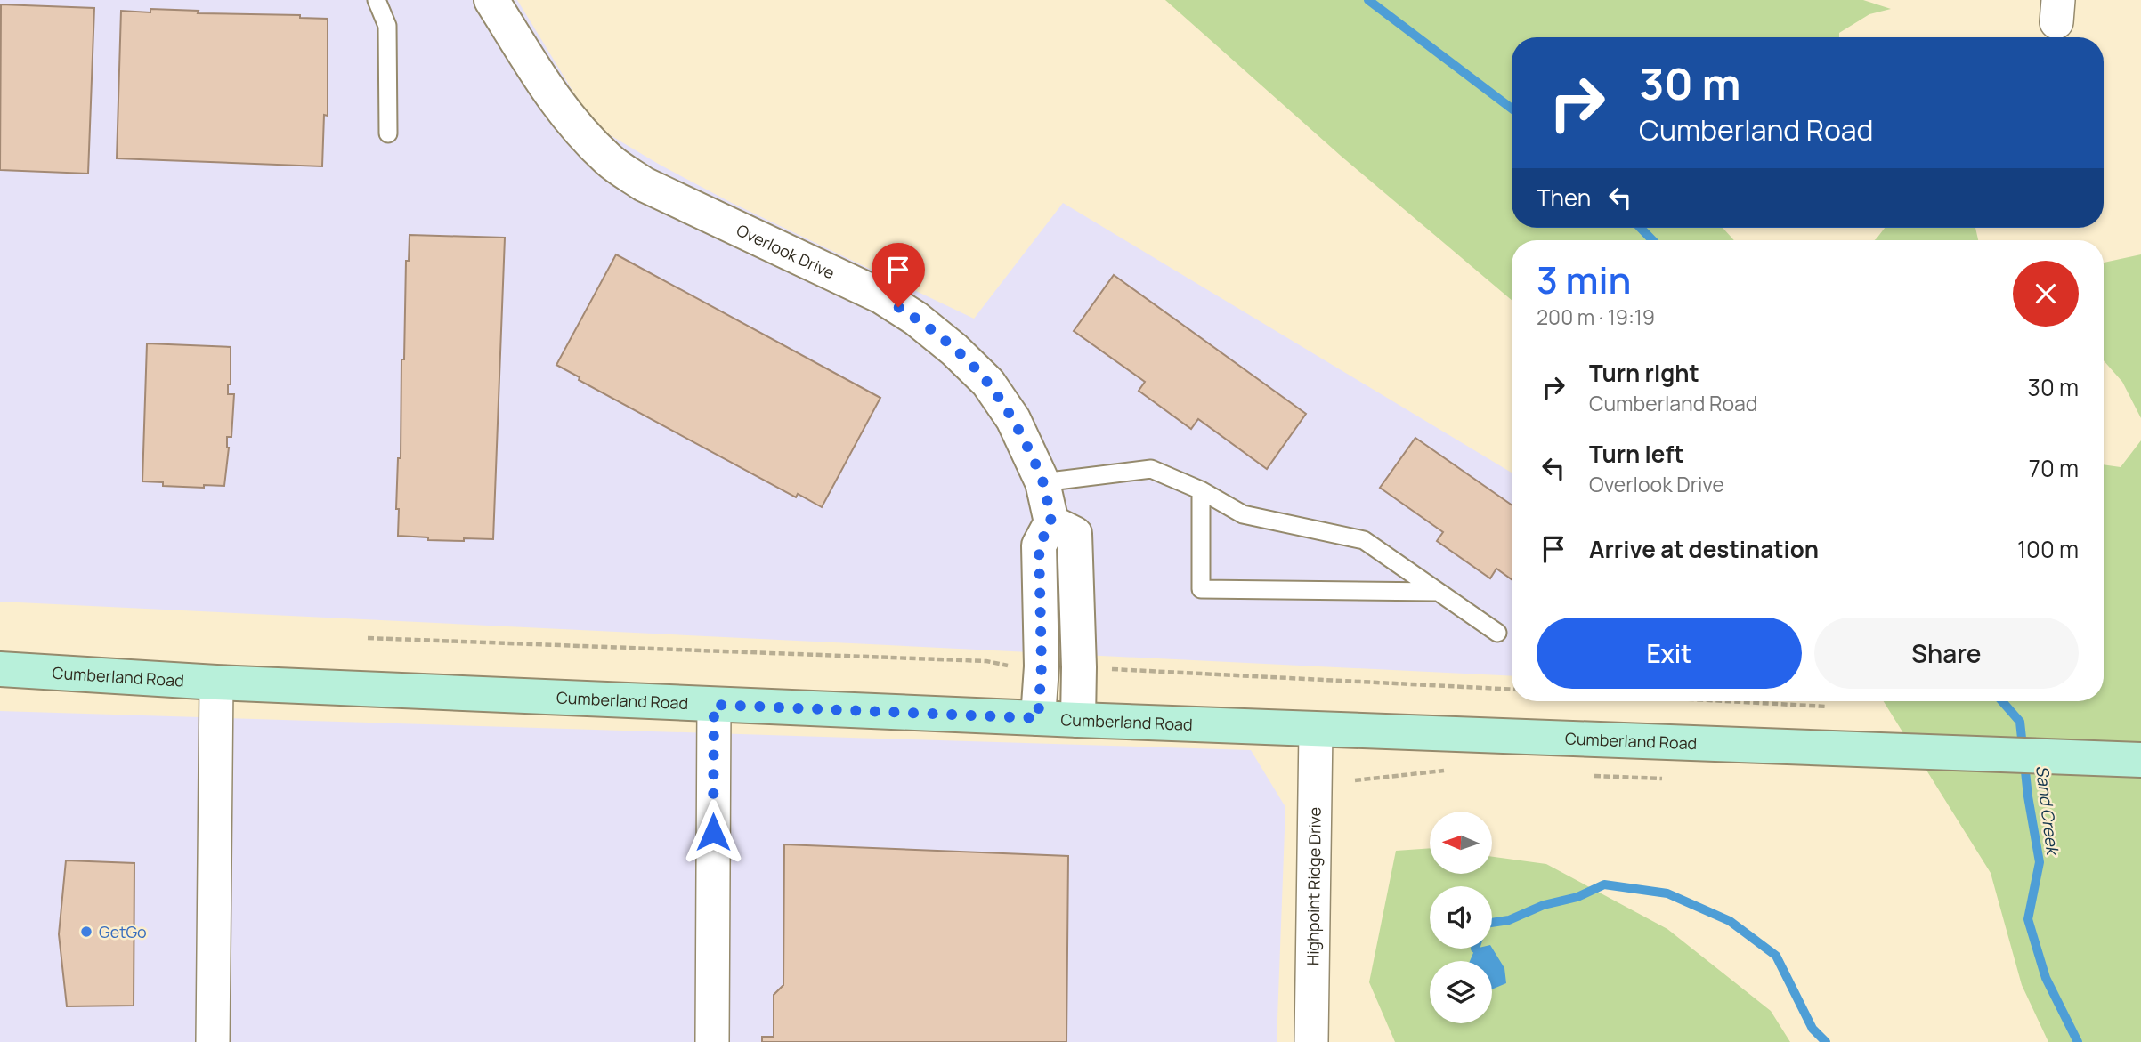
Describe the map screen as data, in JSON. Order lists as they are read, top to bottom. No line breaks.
{"streets":{"main road":["Cumberland Road"],"street":["Overlook Drive","Highpoint Ridge Drive"]},"crossings":[["Cumberland Road","Highpoint Ridge Drive"]],"water":["Sand Creek"],"places":["GetGo"],"north":"left","page":{"turn":["30 m","Cumberland Road"],"then":"Then","heading":["3 min","200 m · 19:19"],"list":[{"name":"Turn right","note":"Cumberland Road","value":"30 m"},{"name":"Turn left","note":"Overlook Drive","value":"70 m"},{"name":"Arrive at destination","value":"100 m"}],"buttons":["Exit","Share"]}}
